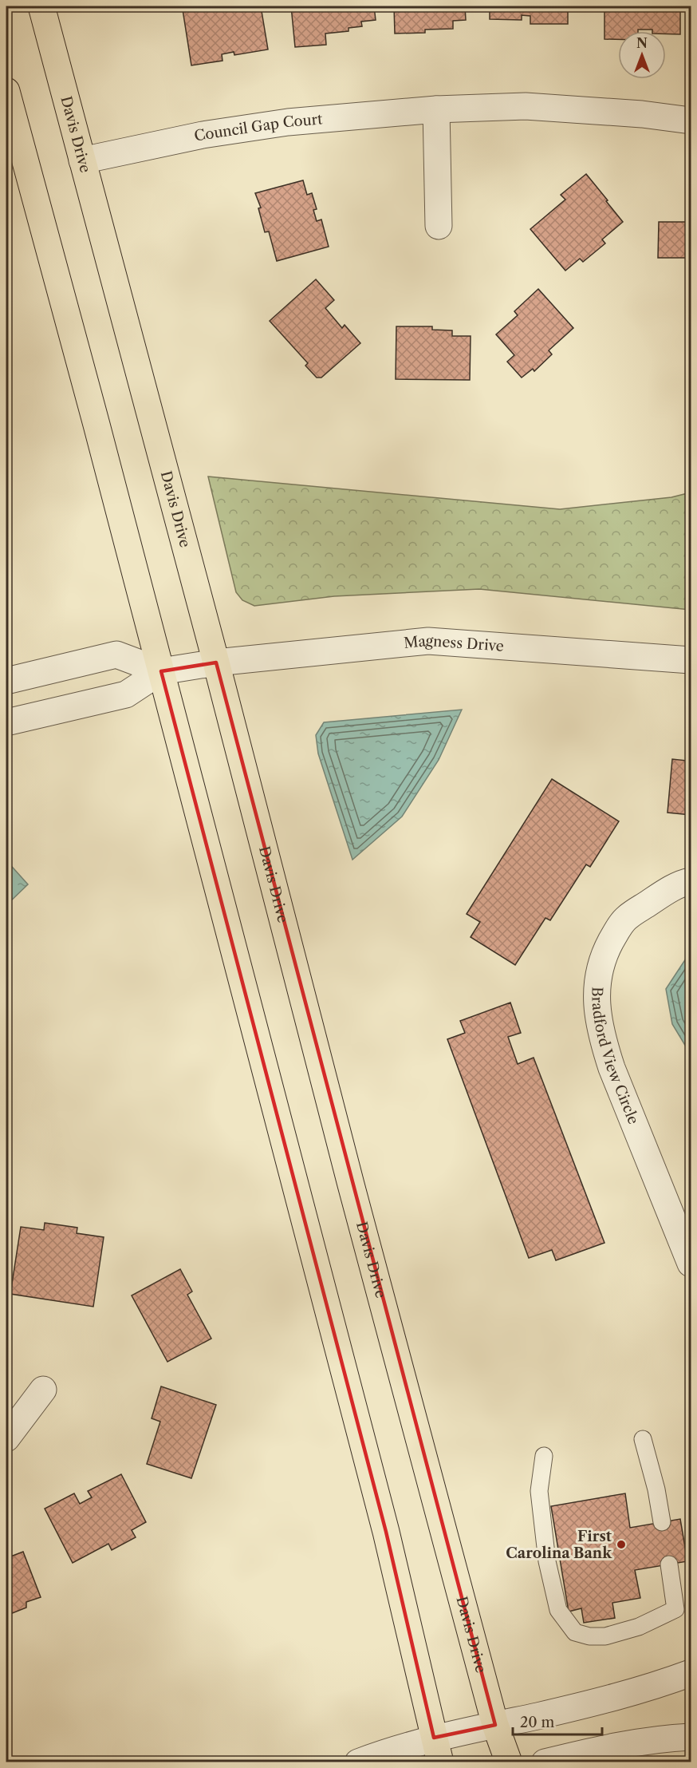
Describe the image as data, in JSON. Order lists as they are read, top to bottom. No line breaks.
{"streets":{"main road":["Davis Drive"],"street":["Council Gap Court","Magness Drive","Bradford View Circle"]},"crossings":[["Council Gap Court","Davis Drive"],["Davis Drive","Magness Drive"]],"places":["First Carolina Bank"],"scale_bar":"20 m","north":"top"}
